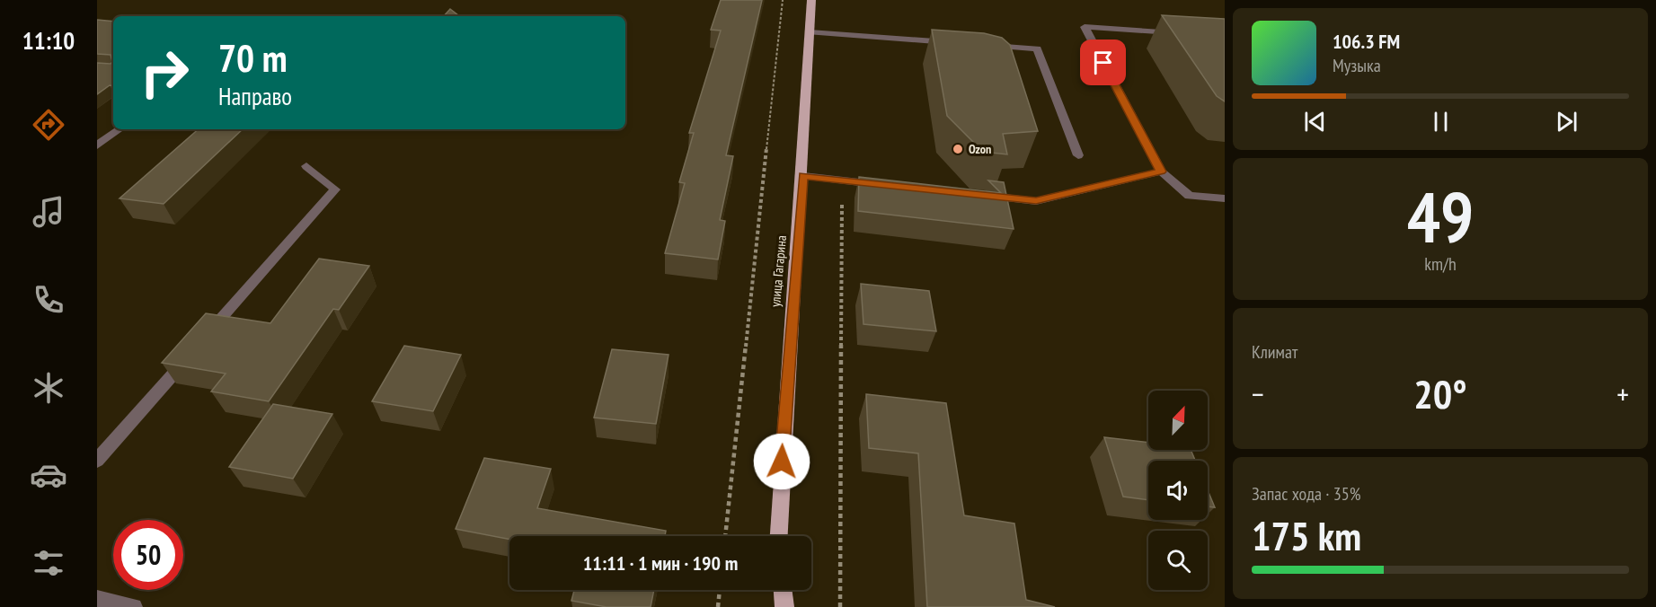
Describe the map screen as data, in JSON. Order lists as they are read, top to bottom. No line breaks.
{"streets":{"main road":["улица Гагарина"]},"places":["Ozon"],"north":"top right","page":{"tabs":"11:10","turn":["70 m","Направо"],"song":["106.3 FM","Музыка"],"tile":[["49","km/h"],"Климат",["Запас хода · 35%","175 km"]],"heat":["−","20°","+"],"limit":"50","trip":"11:11 · 1 мин · 190 m"}}
